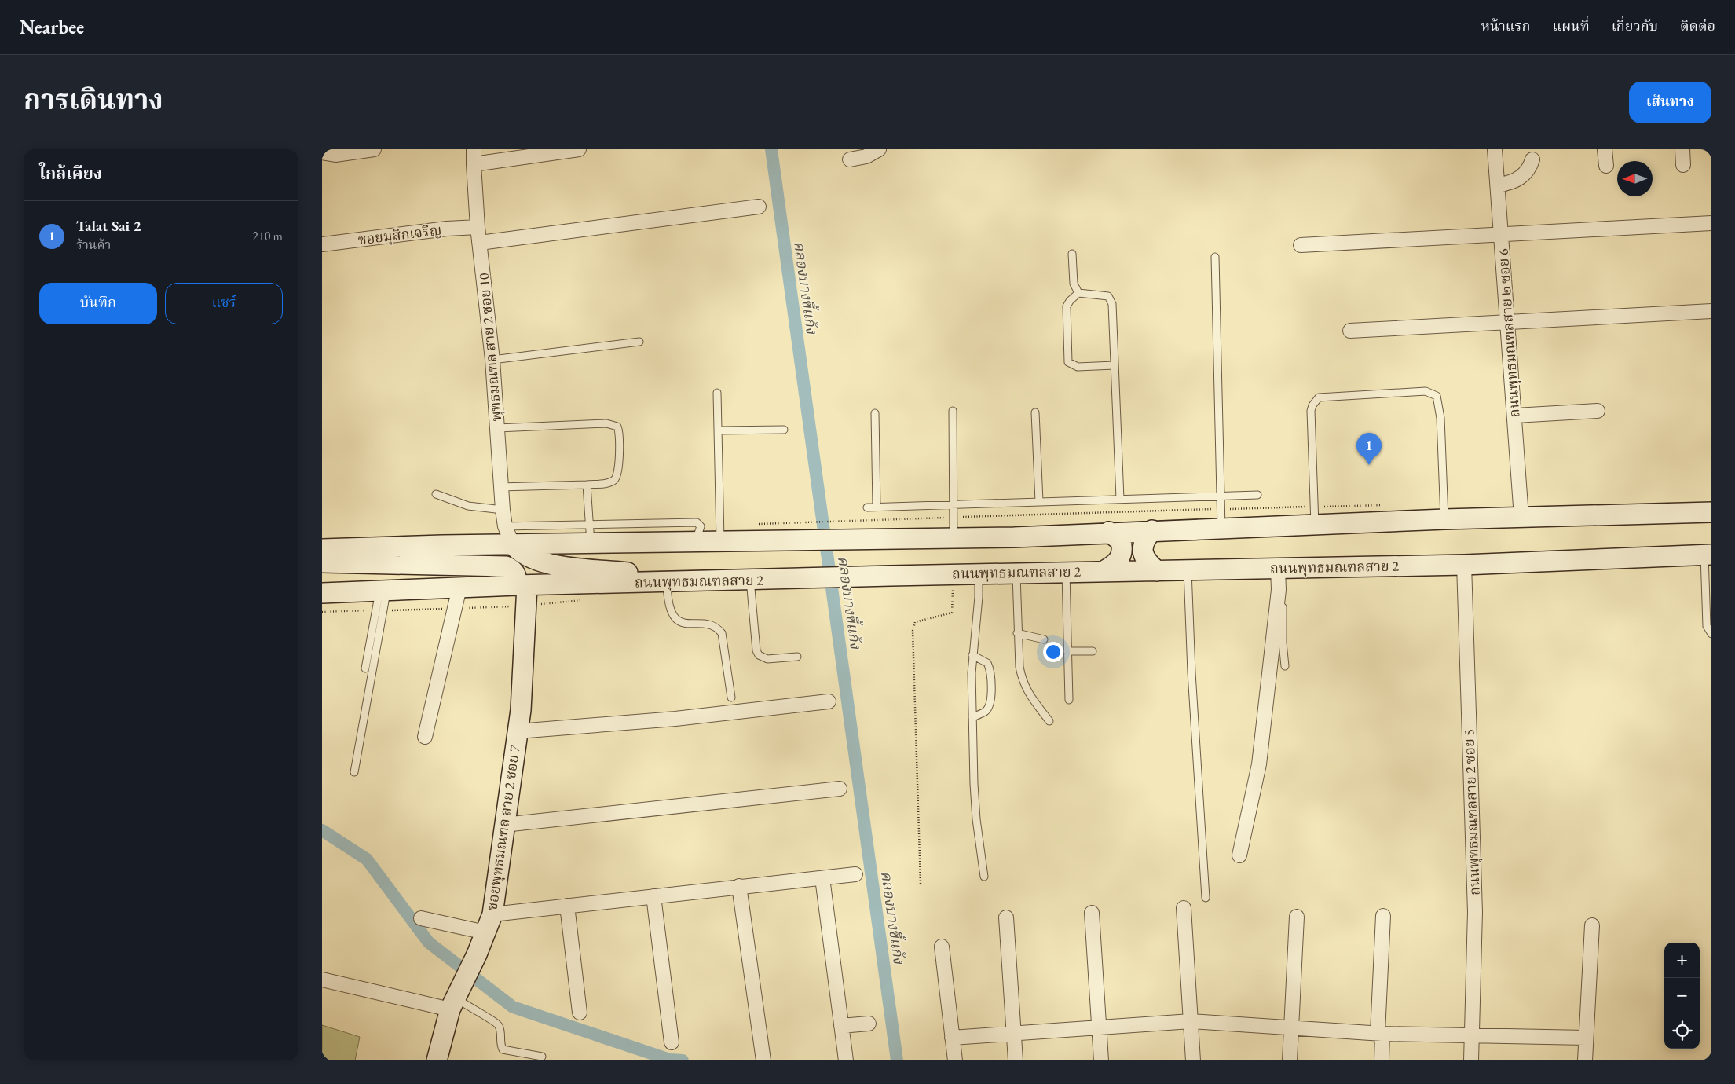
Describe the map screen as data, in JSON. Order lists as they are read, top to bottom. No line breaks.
{"streets":{"main road":["ถนนพุทธมณฑลสาย 2","ซอยพุทธมณฑล สาย 2 ซอย 7"],"street":["ซอยมุสิกเจริญ","ถนนพุทธมณฑลสาย ๒ ซอย 6","พุทธมณฑล สาย 2 ซอย 10","ถนนพุทธมณฑลสาย 2 ซอย 5"]},"crossings":[["ซอยมุสิกเจริญ","พุทธมณฑล สาย 2 ซอย 10"],["ถนนพุทธมณฑลสาย 2","ถนนพุทธมณฑลสาย 2 ซอย 5"],["ถนนพุทธมณฑลสาย 2","ซอยพุทธมณฑล สาย 2 ซอย 7"]],"water":["คลองบางขี้แก้ง"],"north":"left","page":{"header":"Nearbee","nav":["หน้าแรก","แผนที่","เกี่ยวกับ","ติดต่อ"],"title":"การเดินทาง","buttons":["เส้นทาง",["บันทึก","แชร์"]],"heading":"ใกล้เคียง","list":[{"mark":"1","name":"Talat Sai 2","note":"ร้านค้า","value":"210 m"}],"pins":"1","map_buttons":["+","−"]}}
